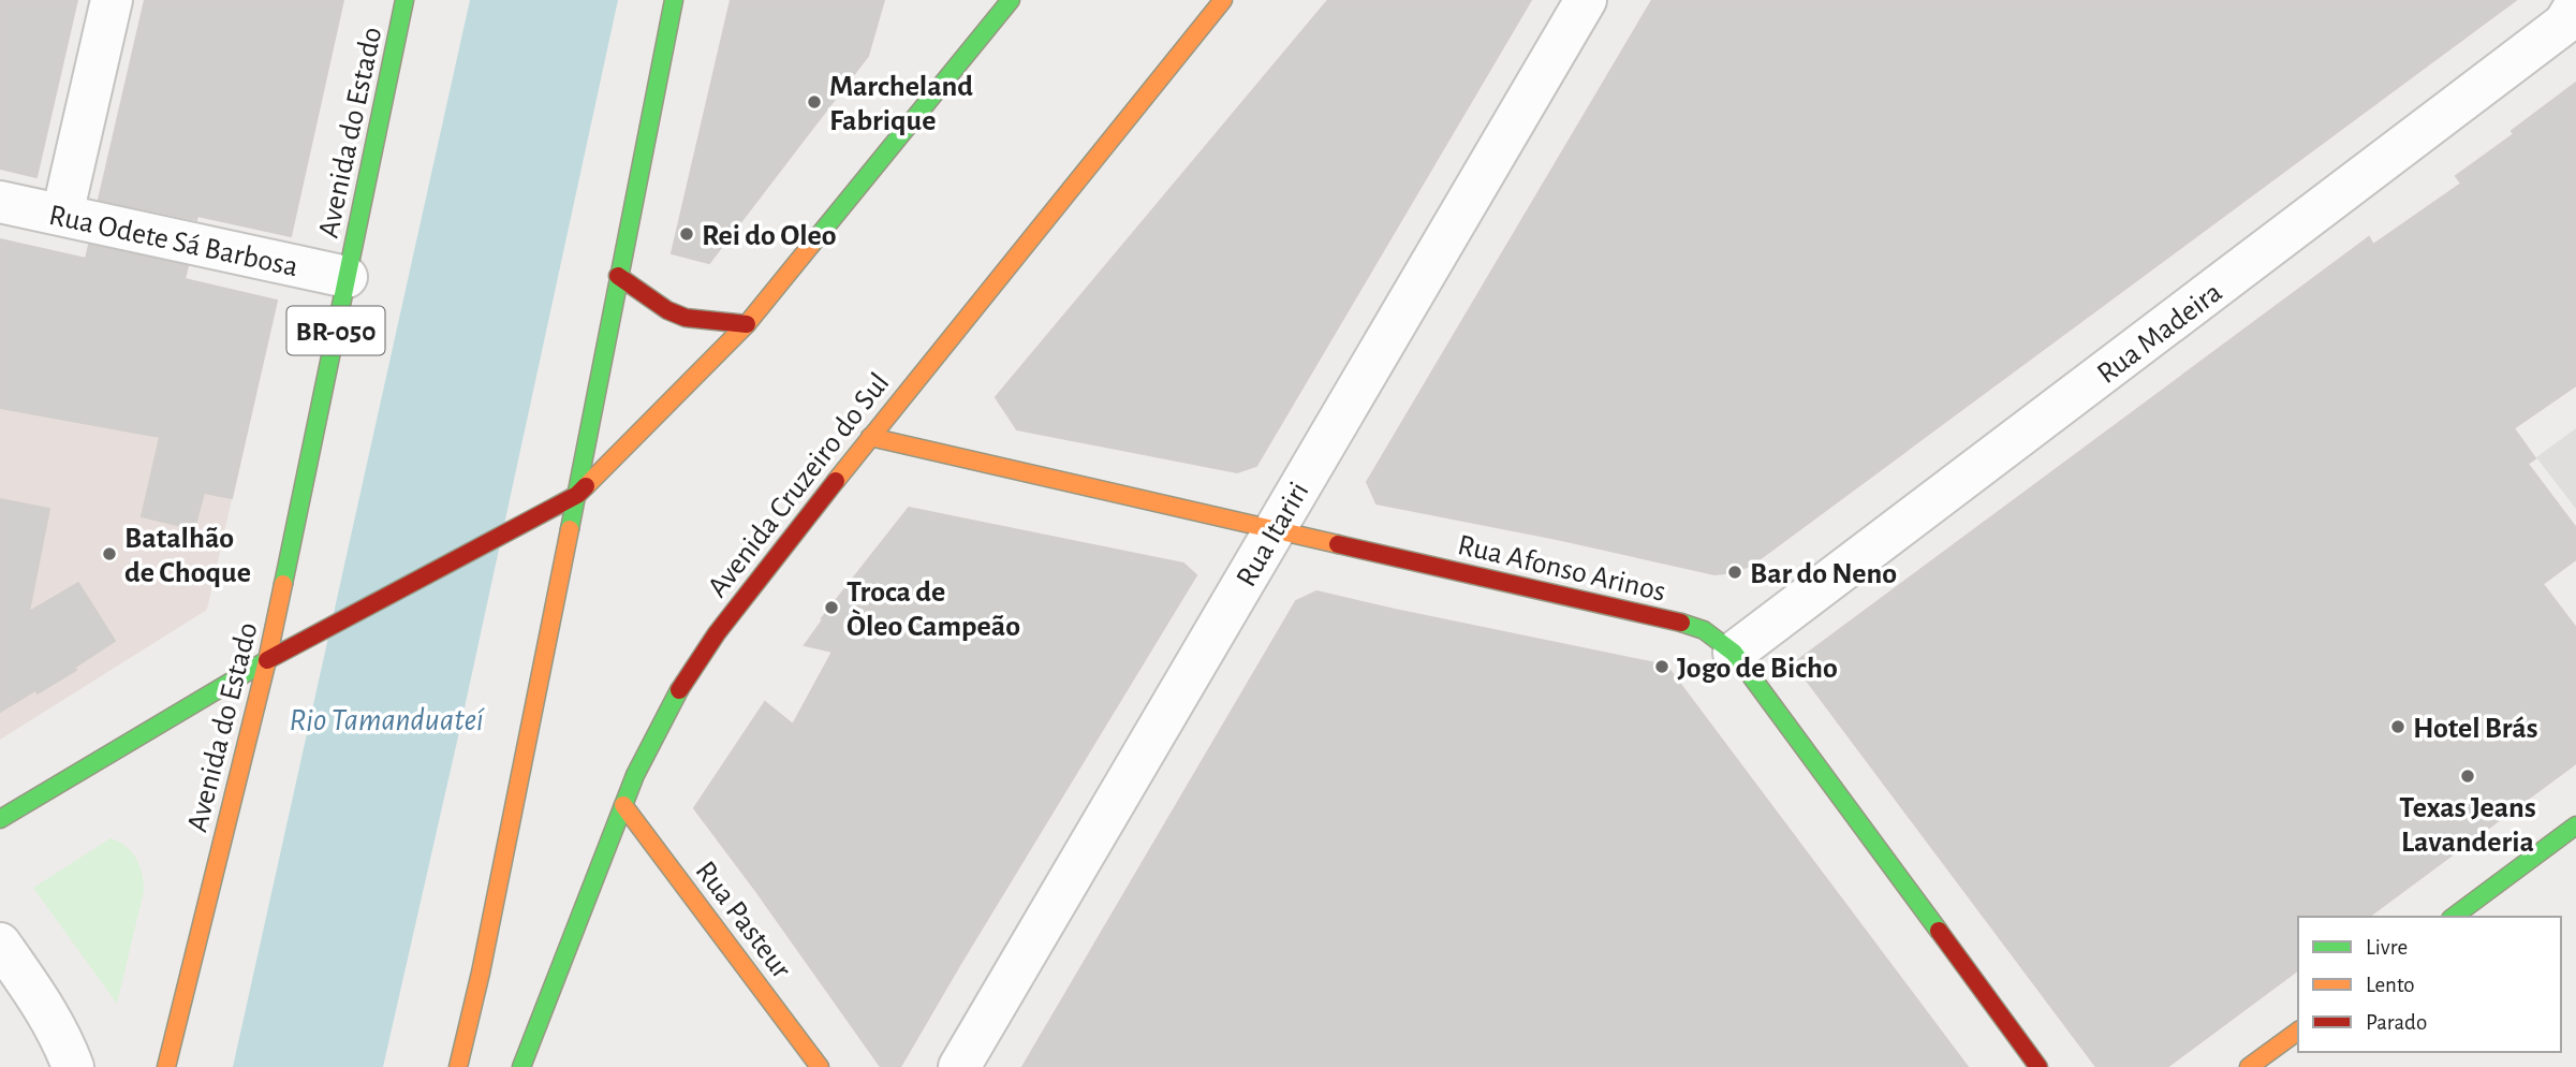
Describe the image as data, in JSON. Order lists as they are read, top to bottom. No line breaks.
{"streets":{"main road":["Avenida do Estado","BR-050","Avenida Cruzeiro do Sul","Rua Afonso Arinos","Rua Pasteur"],"street":["Rua Odete Sá Barbosa","Rua Madeira","Rua Itariri"]},"crossings":[["Avenida do Estado","Rua Odete Sá Barbosa"],["Rua Madeira","Rua Afonso Arinos"],["Avenida Cruzeiro do Sul","Rua Afonso Arinos"],["Avenida Cruzeiro do Sul","Rua Pasteur"],["Rua Itariri","Rua Afonso Arinos"]],"water":["Rio Tamanduateí"],"places":["Marcheland Fabrique","Rei do Oleo","Batalhão de Choque","Bar do Neno","Troca de Òleo Campeão","Jogo de Bicho","Hotel Brás","Texas Jeans Lavanderia"],"legend":["Livre","Lento","Parado"]}
